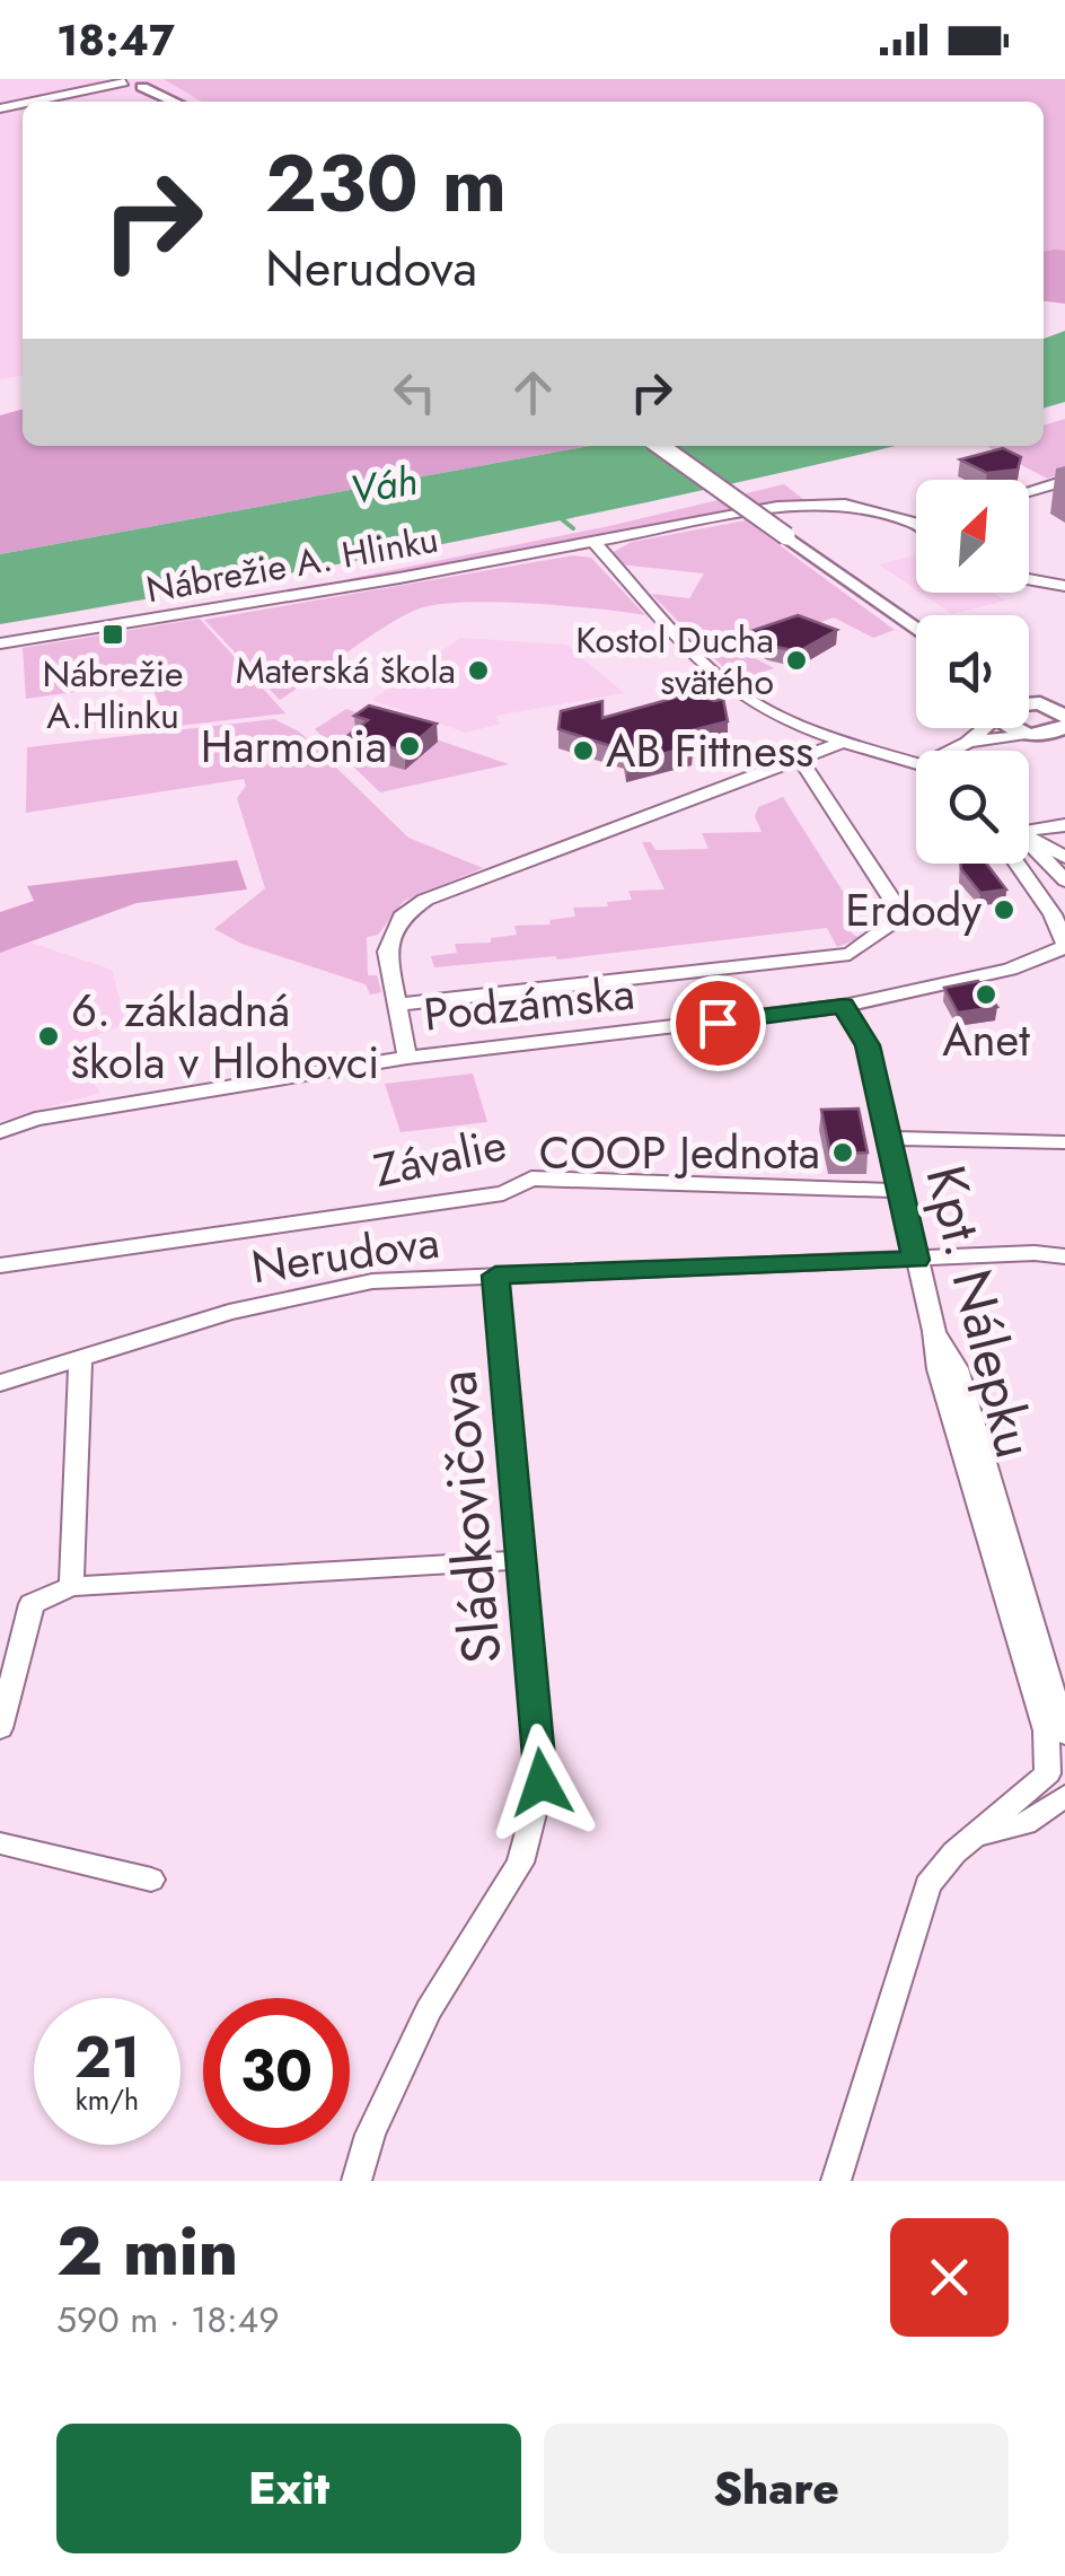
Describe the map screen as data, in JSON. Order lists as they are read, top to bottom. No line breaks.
{"streets":{"street":["Nábrežie A. Hlinku","Podzámska","Závalie","Nerudova","Kpt. Nálepku","Sládkovičova"]},"crossings":[["Podzámska","Kpt. Nálepku"],["Závalie","Kpt. Nálepku"],["Nerudova","Kpt. Nálepku"],["Nerudova","Sládkovičova"]],"water":["Váh"],"places":{"transit":["Nábrežie A.Hlinku"],"other":["Kostol Ducha svätého","Materská škola","Harmonia","AB Fittness","Erdody","Anet","6. základná škola v Hlohovci","COOP Jednota"]},"north":"top right","page":{"status":"18:47","turn":["230 m","Nerudova"],"speed":"21 km/h","limit":"30","heading":["2 min","590 m · 18:49"],"buttons":["Exit","Share"]}}
